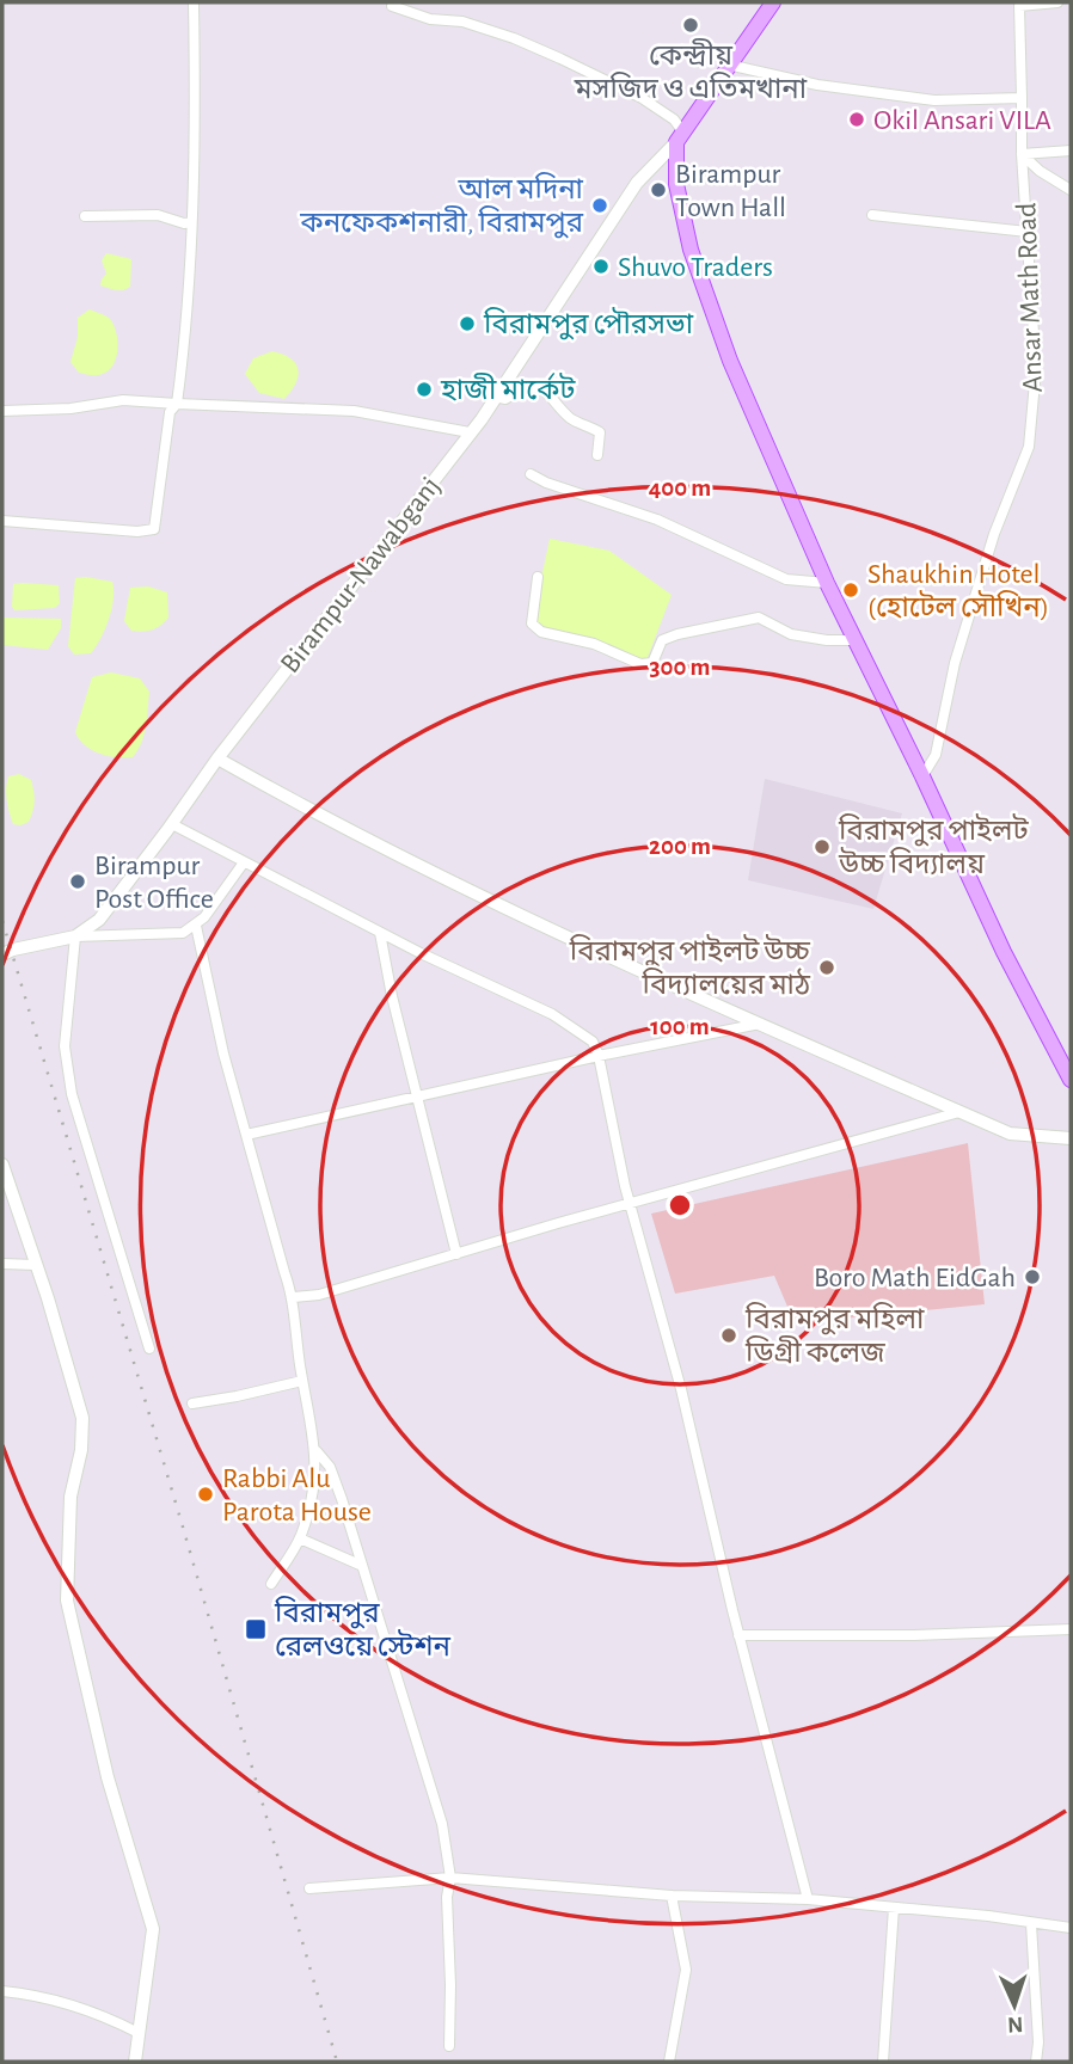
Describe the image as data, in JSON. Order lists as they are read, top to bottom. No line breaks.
{"streets":{"street":["Ansar Math Road","Birampur-Nawabganj"]},"places":{"other":["কেন্দ্রীয় মসজিদ ও এতিমখানা","Okil Ansari VILA","Birampur Town Hall","আল মদিনা কনফেকশনারী, বিরামপুর","Shuvo Traders","বিরামপুর পৌরসভা","হাজী মার্কেট","Shaukhin Hotel (হোটেল সৌখিন)","বিরামপুর পাইলট উচ্চ বিদ্যালয়","Birampur Post Office","বিরামপুর পাইলট উচ্চ বিদ্যালয়ের মাঠ","Boro Math EidGah","বিরামপুর মহিলা ডিগ্রী কলেজ","Rabbi Alu Parota House"],"transit":["বিরামপুর রেলওয়ে স্টেশন"]},"north":"bottom","rings":["400 m","300 m","200 m","100 m"]}
